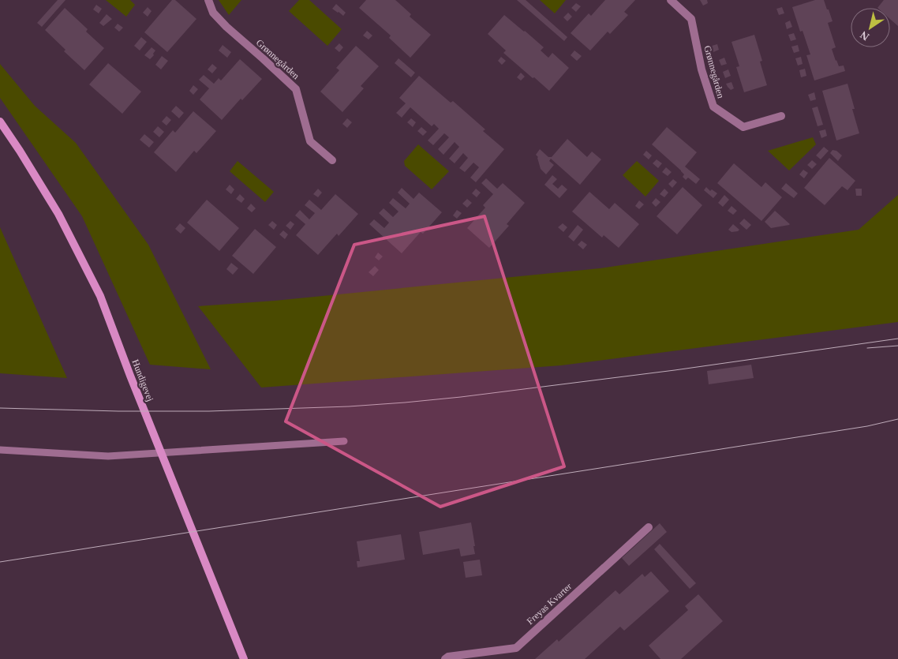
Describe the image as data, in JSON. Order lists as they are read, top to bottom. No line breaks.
{"streets":{"street":["Grønnegården","Hundigevej","Freyas Kvarter"]},"north":"bottom left"}
